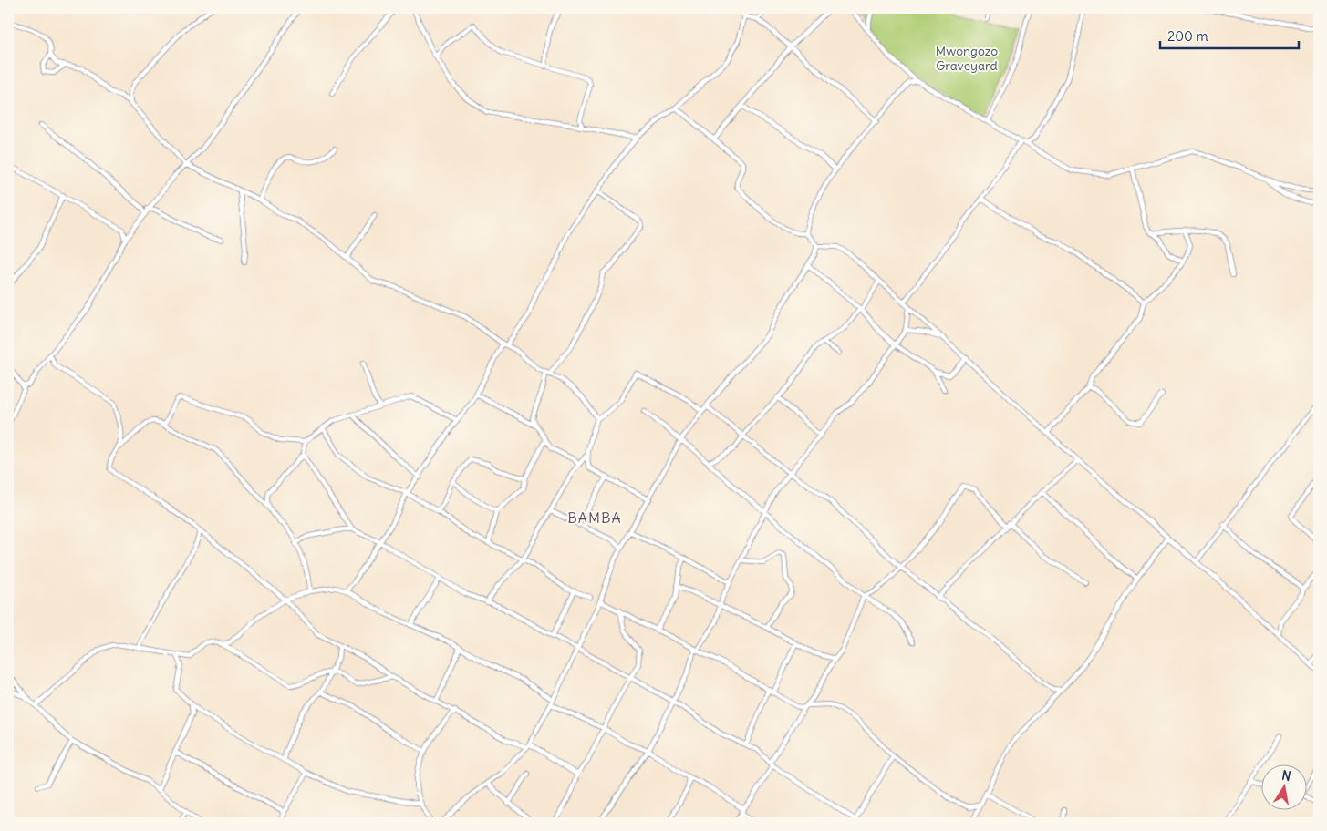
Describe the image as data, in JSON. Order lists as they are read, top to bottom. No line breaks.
{"districts":["BAMBA"],"parks":["Mwongozo Graveyard"],"scale_bar":"200 m","north":"top"}
